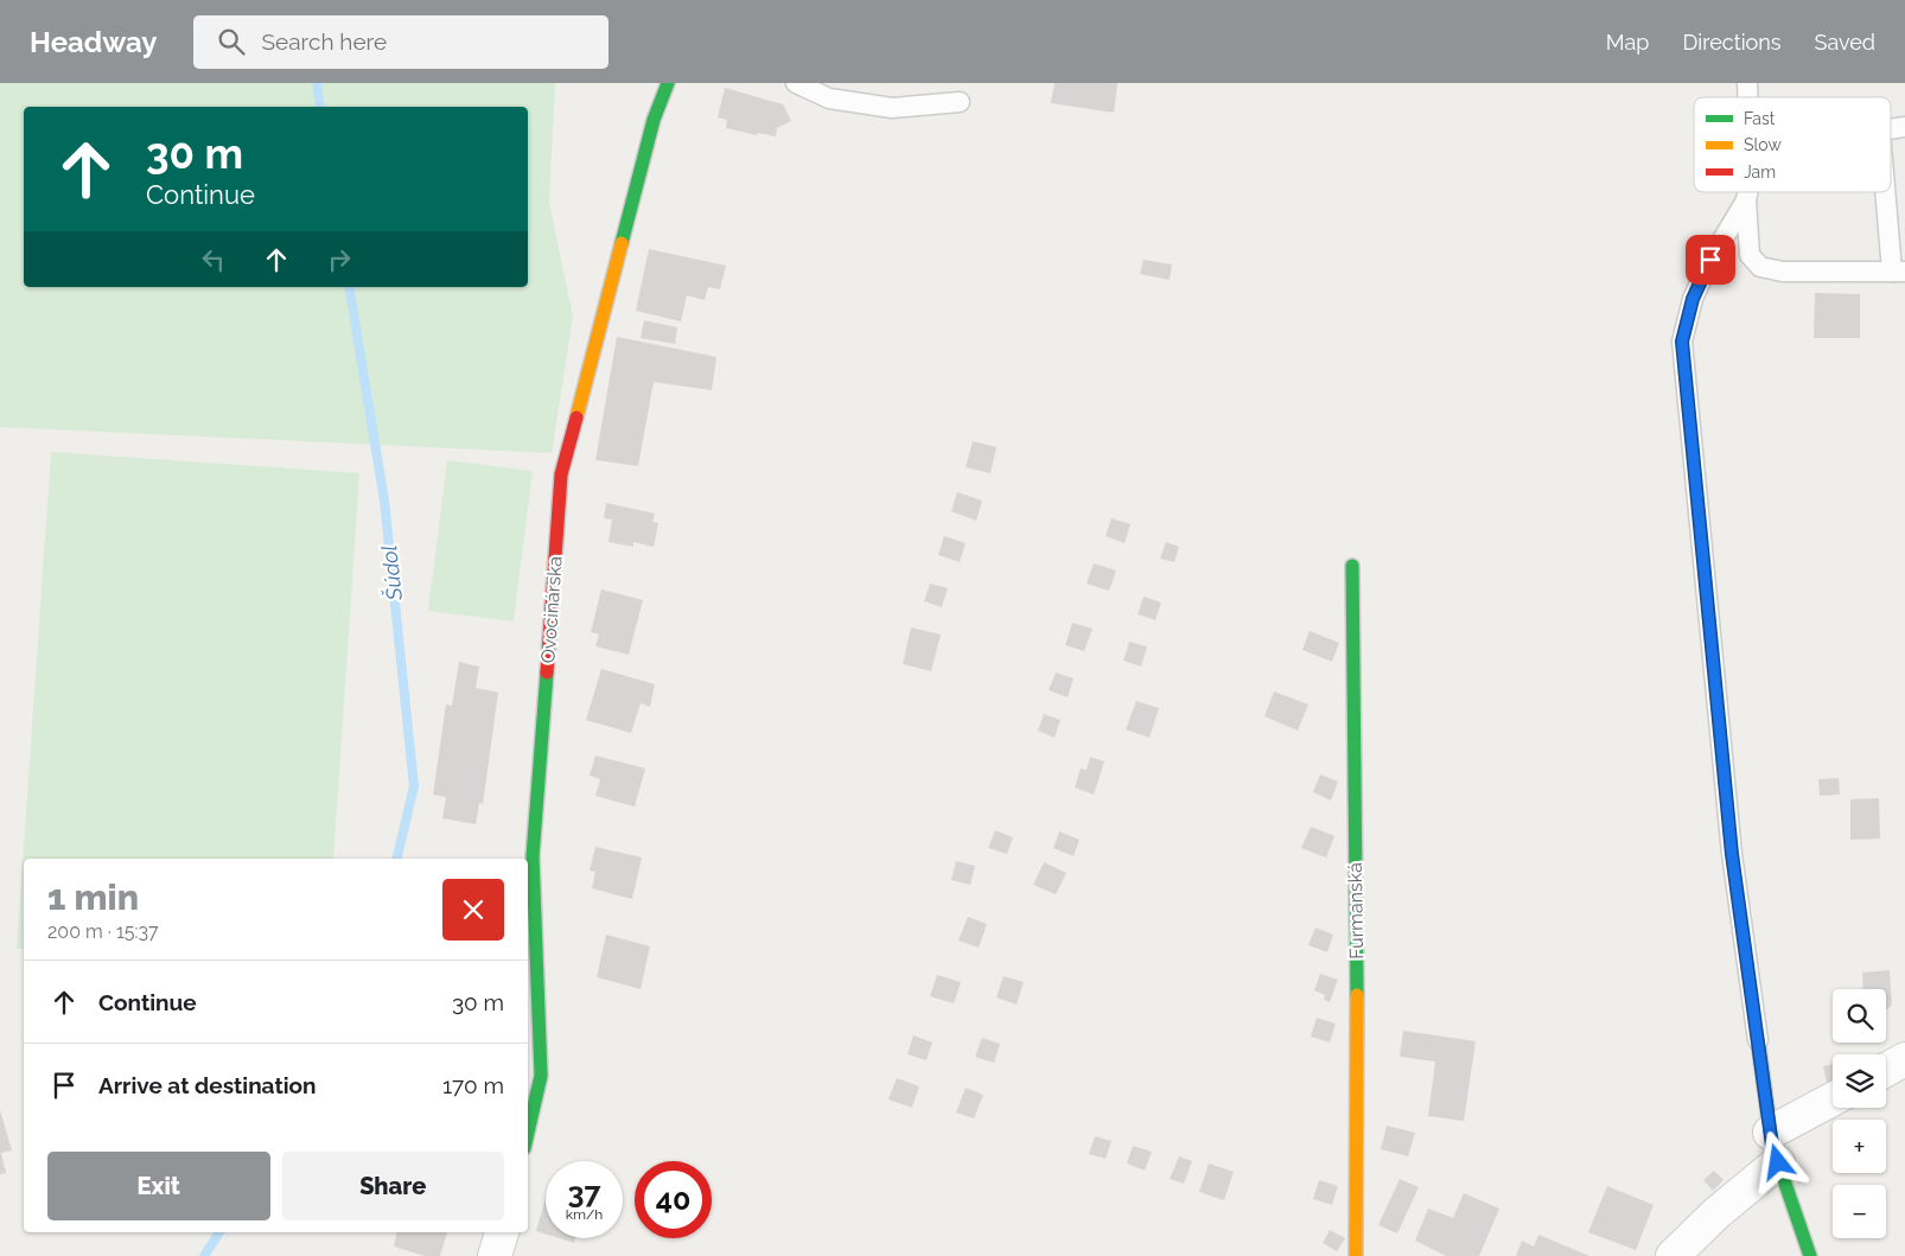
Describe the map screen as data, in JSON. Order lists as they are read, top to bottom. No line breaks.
{"streets":{"street":["Ovocinárska","Furmanská"]},"water":["Šúdol"],"legend":["Fast","Slow","Jam"],"page":{"header":"Headway","search":"Search here","nav":["Map","Directions","Saved"],"turn":["30 m","Continue"],"heading":["1 min","200 m · 15:37"],"list":[{"name":"Continue","value":"30 m"},{"name":"Arrive at destination","value":"170 m"}],"map_buttons":["+","−"],"buttons":["Exit","Share"],"speed":"37 km/h","limit":"40"}}
